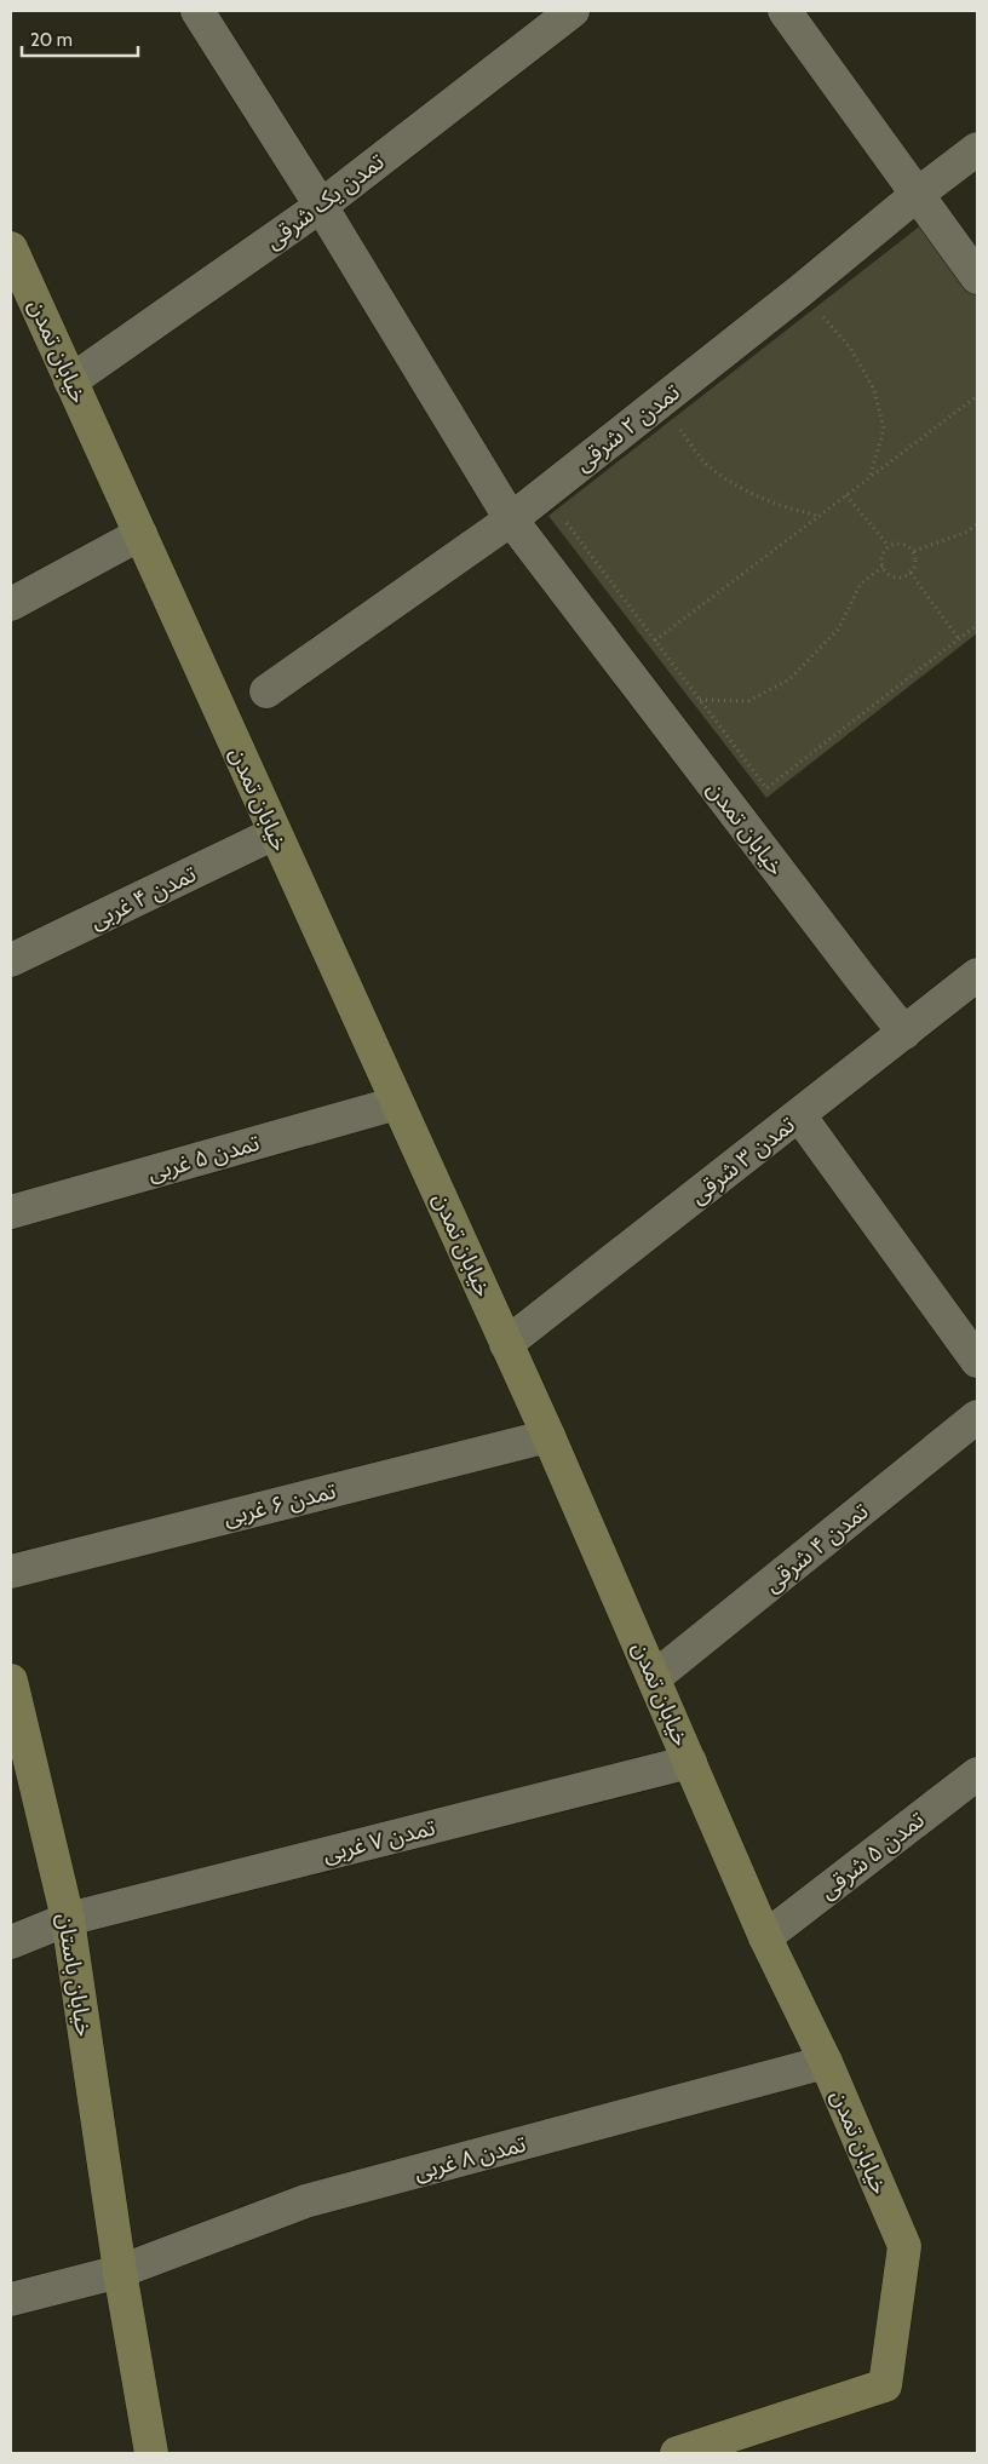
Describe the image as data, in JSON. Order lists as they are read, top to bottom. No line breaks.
{"streets":{"street":["تمدن یک شرقی","خیابان تمدن","تمدن ۲ شرقی","تمدن ۴ غربی","تمدن ۵ غربی","تمدن ۳ شرقی","تمدن ۶ غربی","تمدن ۴ شرقی","تمدن ۷ غربی","تمدن ۵ شرقی","خیابان باستان","تمدن ۸ غربی"]},"crossings":[["تمدن یک شرقی","خیابان تمدن"],["خیابان تمدن","تمدن ۲ شرقی"],["خیابان تمدن","تمدن ۴ غربی"],["خیابان تمدن","تمدن ۵ غربی"],["خیابان تمدن","تمدن ۳ شرقی"],["خیابان تمدن","تمدن ۶ غربی"],["خیابان تمدن","تمدن ۴ شرقی"],["خیابان تمدن","تمدن ۷ غربی"],["خیابان تمدن","تمدن ۵ شرقی"],["خیابان تمدن","تمدن ۸ غربی"],["تمدن ۷ غربی","خیابان باستان"],["خیابان باستان","تمدن ۸ غربی"]],"scale_bar":"20 m"}
